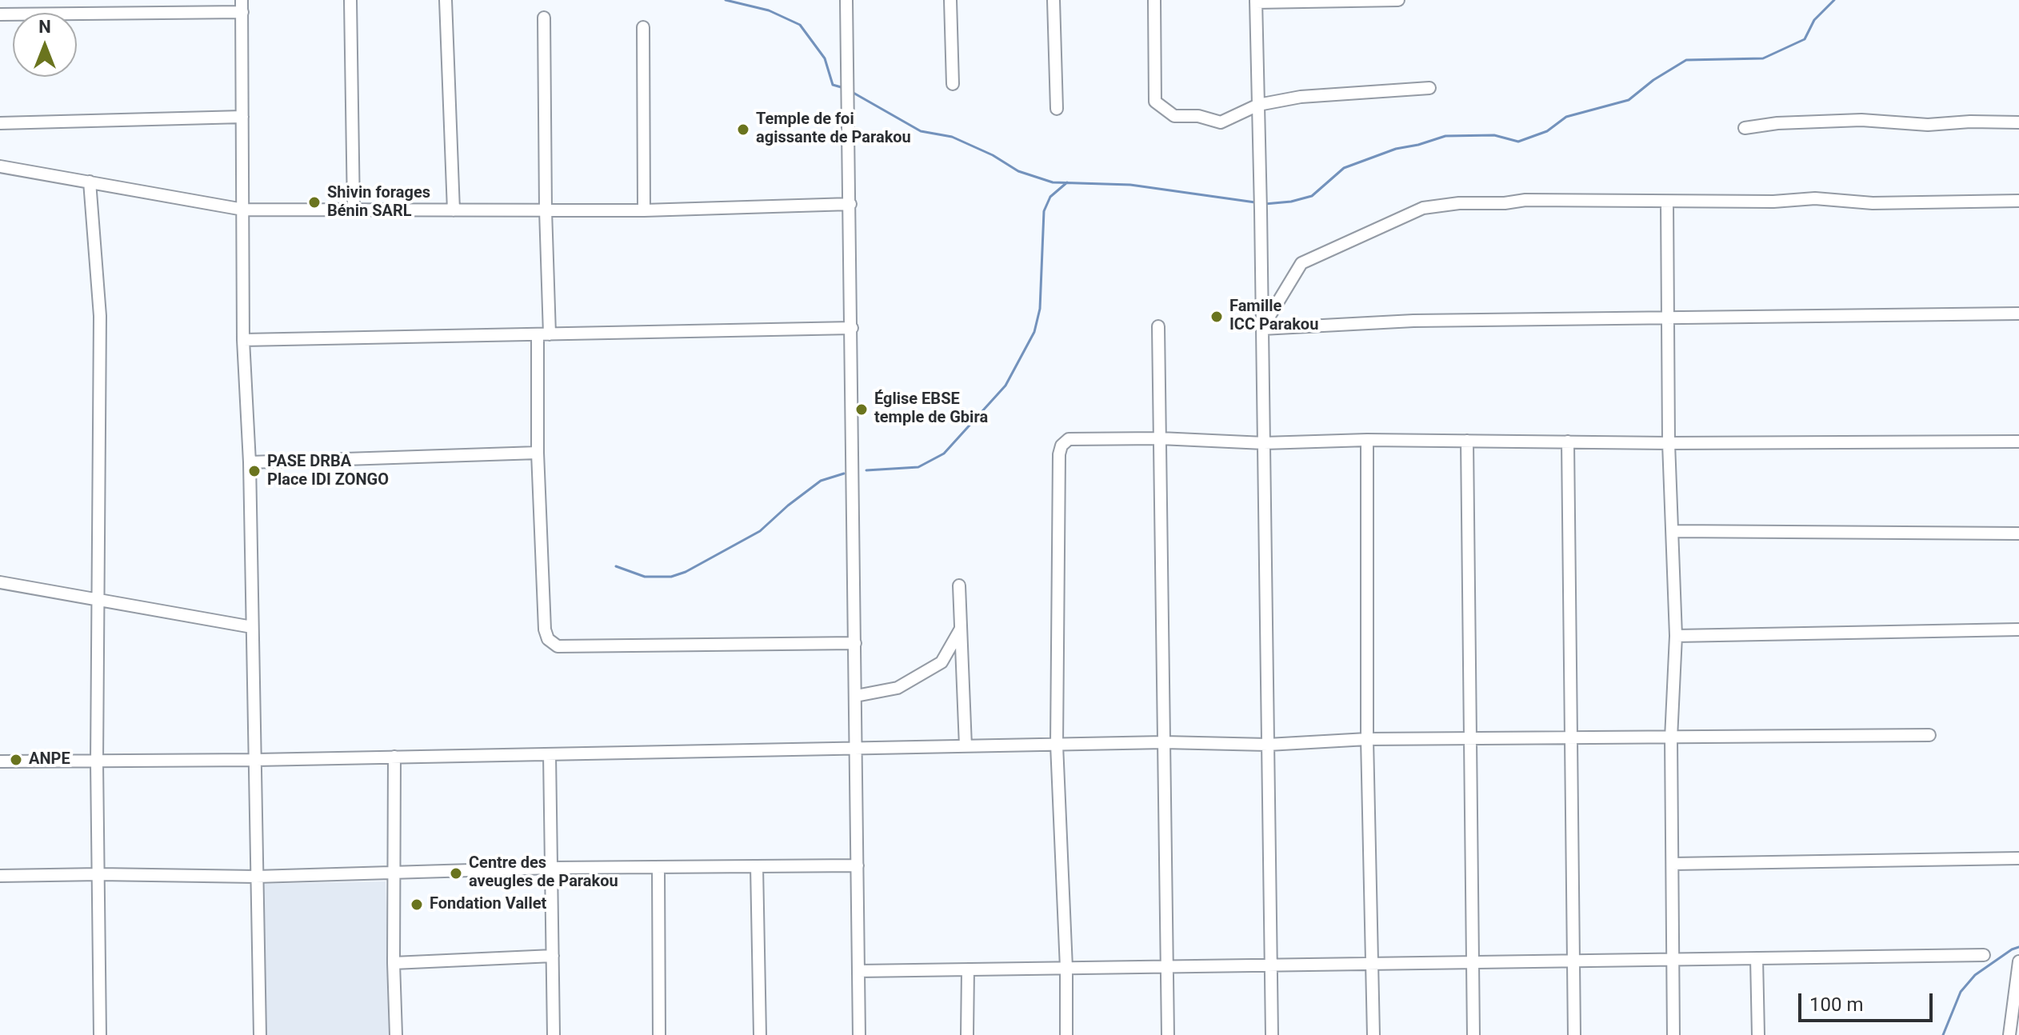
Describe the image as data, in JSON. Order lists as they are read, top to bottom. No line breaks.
{"places":["Temple de foi agissante de Parakou","Shivin forages Bénin SARL","Famille ICC Parakou","Église EBSE temple de Gbira","PASE DRBA Place IDI ZONGO","ANPE","Centre des aveugles de Parakou","Fondation Vallet"],"scale_bar":"100 m","north":"top"}
